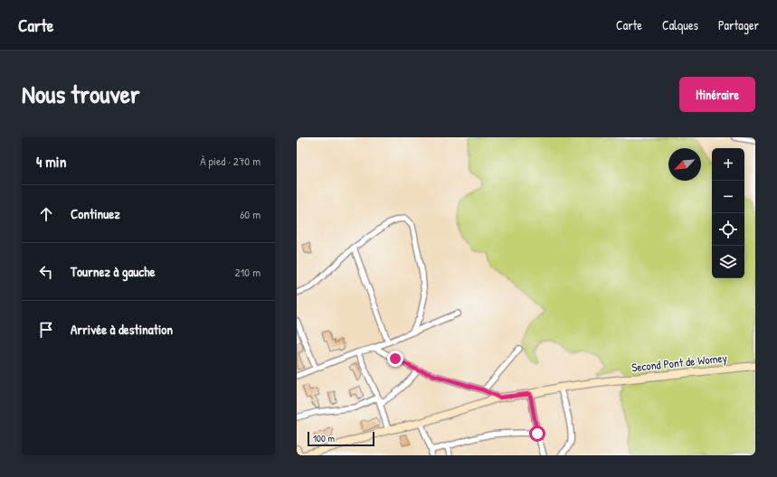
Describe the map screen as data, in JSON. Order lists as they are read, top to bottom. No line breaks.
{"streets":{"main road":["Second Pont de Womey"]},"scale_bar":"100 m","north":"bottom left","page":{"header":"Carte","nav":["Carte","Calques","Partager"],"title":"Nous trouver","buttons":"Itinéraire","heading":["4 min","À pied · 270 m"],"map_buttons":["+","−"],"list":[["Continuez","60 m"],["Tournez à gauche","210 m"],"Arrivée à destination"],"scale":"100 m"}}
